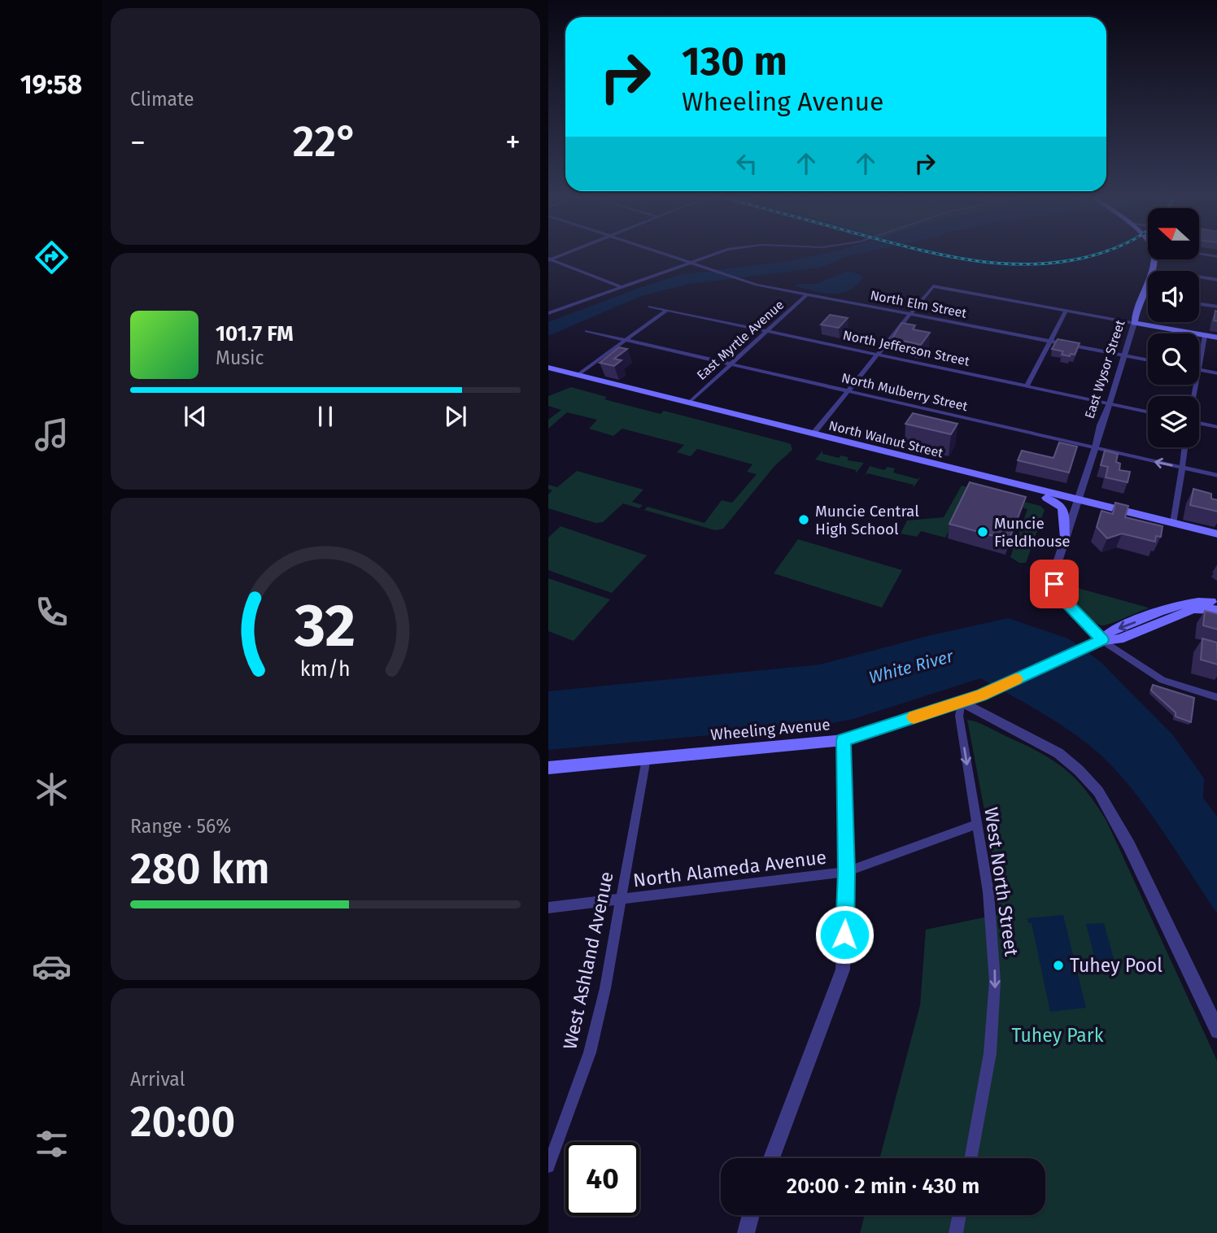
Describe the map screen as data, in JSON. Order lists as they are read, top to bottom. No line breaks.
{"streets":{"main road":["East Wysor Street","North Walnut Street","Wheeling Avenue"],"street":["North Elm Street","East Myrtle Avenue","North Jefferson Street","North Mulberry Street","North Alameda Avenue","West North Street","West Ashland Avenue"]},"crossings":[["North Elm Street","East Myrtle Avenue"],["North Elm Street","East Wysor Street"],["East Myrtle Avenue","North Jefferson Street"],["East Myrtle Avenue","North Mulberry Street"],["East Myrtle Avenue","North Walnut Street"],["North Jefferson Street","East Wysor Street"],["East Wysor Street","North Mulberry Street"],["East Wysor Street","North Walnut Street"],["East Wysor Street","Wheeling Avenue"],["Wheeling Avenue","West North Street"],["Wheeling Avenue","West Ashland Avenue"],["North Alameda Avenue","West North Street"],["North Alameda Avenue","West Ashland Avenue"]],"one_way":["West North Street"],"water":["White River"],"parks":["Tuhey Park"],"places":["Muncie Central High School","Muncie Fieldhouse","Tuhey Pool"],"north":"left","page":{"tabs":"19:58","tile":["Climate",["Range · 56%","280 km"],["Arrival","20:00"]],"turn":["130 m","Wheeling Avenue"],"heat":["−","22°","+"],"song":["101.7 FM","Music"],"limit":"40","trip":"20:00 · 2 min · 430 m","gauge":["32","km/h"]}}
